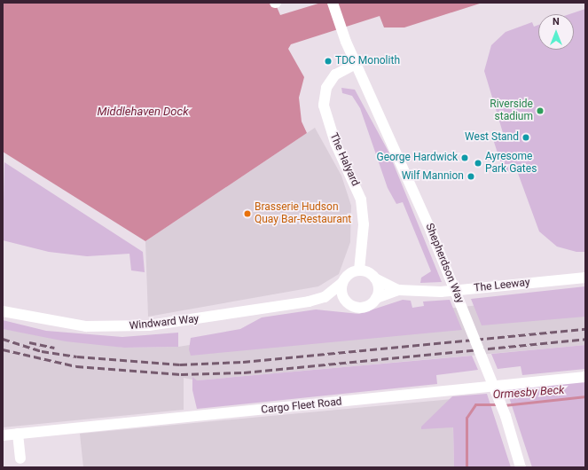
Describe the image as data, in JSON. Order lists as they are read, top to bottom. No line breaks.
{"streets":{"street":["The Halyard","Shepherdson Way","The Leeway","Windward Way","Cargo Fleet Road"]},"crossings":[["The Halyard","Shepherdson Way"],["The Halyard","The Leeway"],["The Halyard","Windward Way"],["The Leeway","Windward Way"]],"water":["Middlehaven Dock","Ormesby Beck"],"places":["TDC Monolith","Riverside stadium","West Stand","George Hardwick","Ayresome Park Gates","Wilf Mannion","Brasserie Hudson Quay Bar-Restaurant"],"north":"top"}
